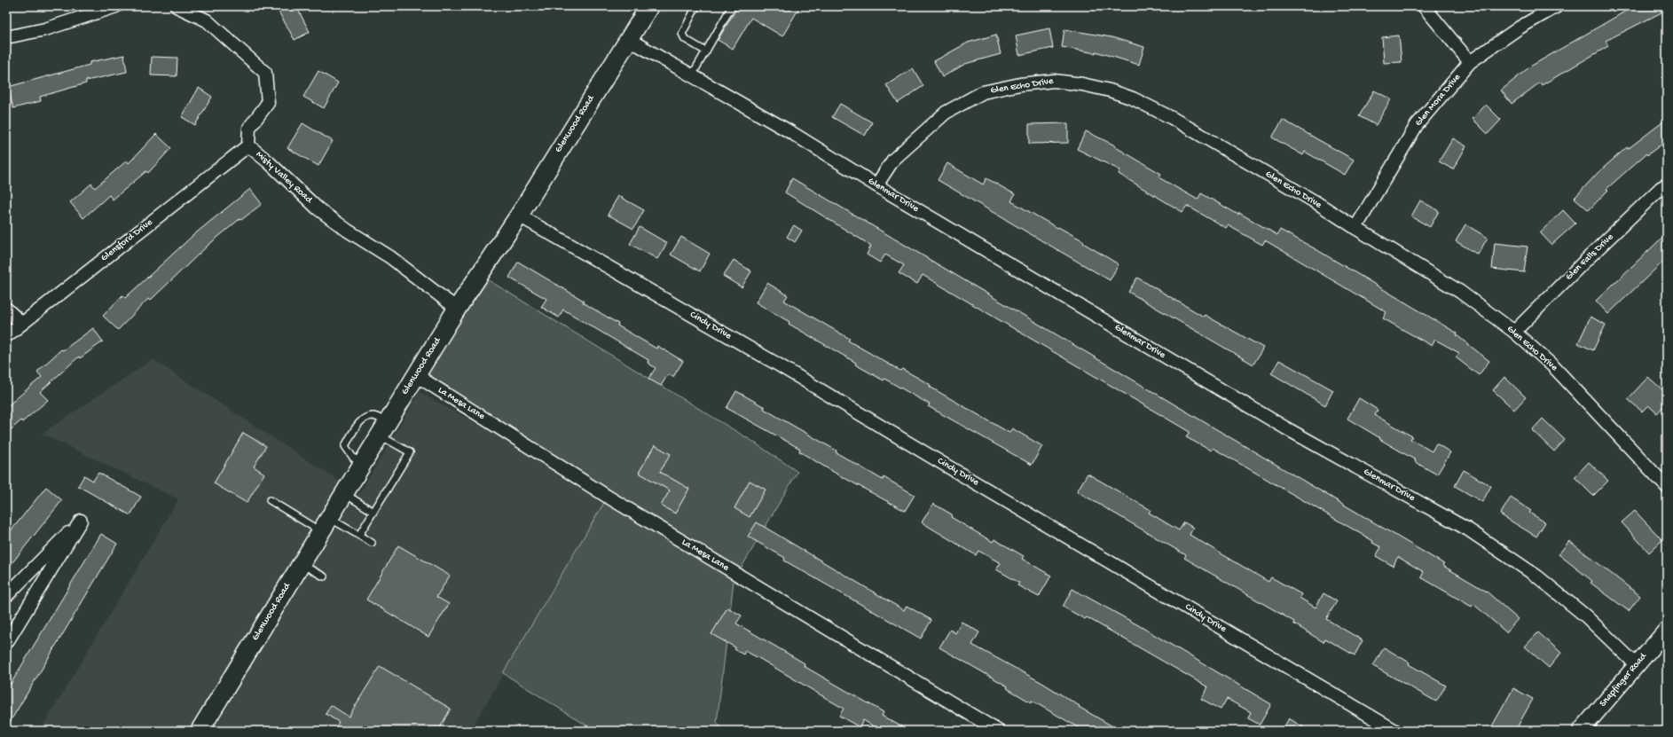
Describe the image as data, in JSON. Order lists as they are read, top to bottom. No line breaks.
{"streets":{"main road":["Glenwood Road"],"street":["Glen Echo Drive","Glen Mora Drive","Misty Valley Road","Glenmar Drive","Glensford Drive","Glen Falls Drive","Cindy Drive","La Mesa Lane","Snapfinger Road"]},"crossings":[["Glen Echo Drive","Glen Mora Drive"],["Glen Echo Drive","Glenmar Drive"],["Glen Echo Drive","Glen Falls Drive"],["Glenwood Road","Misty Valley Road"],["Glenwood Road","Glenmar Drive"],["Glenwood Road","Cindy Drive"],["Glenwood Road","La Mesa Lane"],["Misty Valley Road","Glensford Drive"],["Glenmar Drive","Snapfinger Road"]]}
